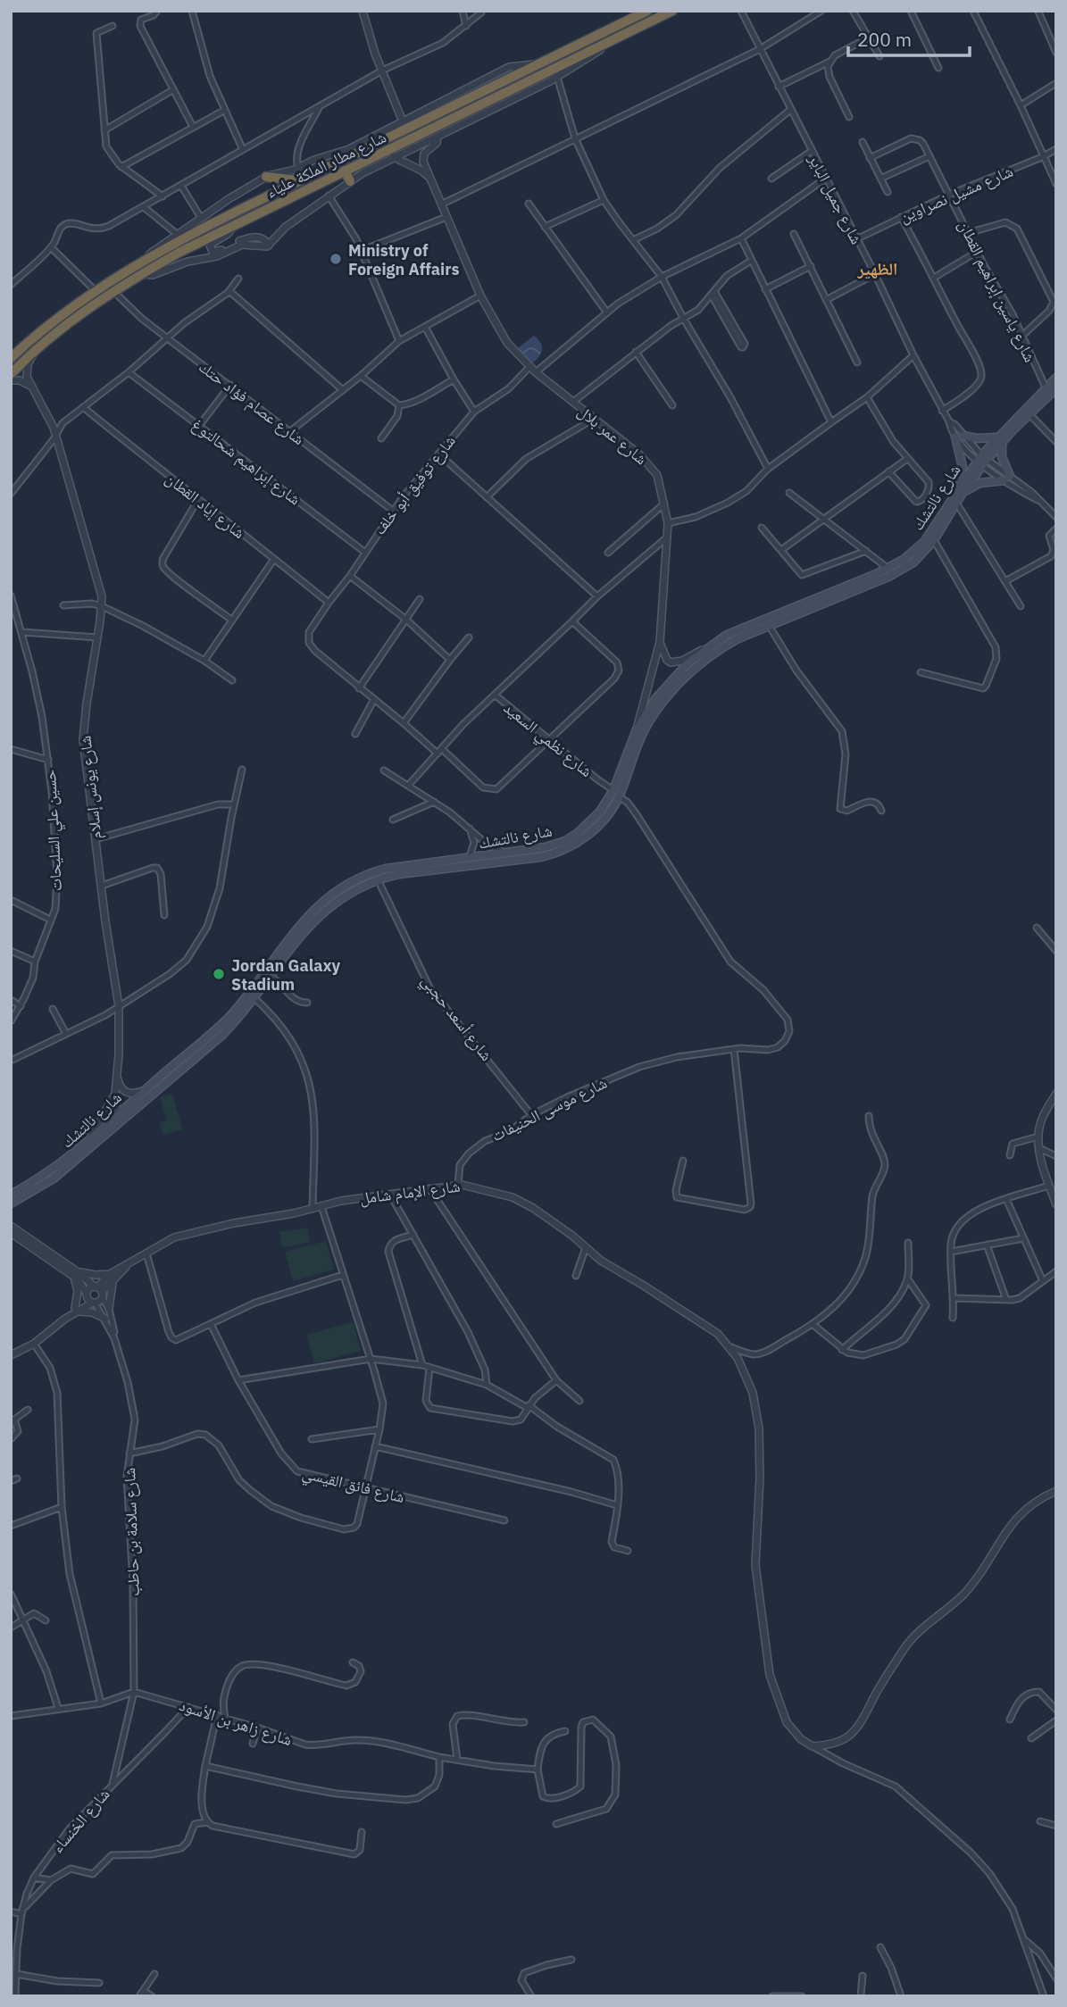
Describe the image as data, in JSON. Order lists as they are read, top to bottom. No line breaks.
{"streets":{"highway":["شارع مطار الملكة علياء"],"main road":["شارع نالتشك"],"street":["شارع مشيل نصراوين","شارع جميل الباير","شارع ياسين إبراهيم القطان","شارع عصام فؤاد حتك","شارع عمر بلال","شارع إبراهيم شحالتوغ","شارع توفيق أبو خلف","شارع إياد القطان","شارع نظمي السعيد","شارع يونس إسلام","حسين علي السليحات","شارع أسعد حجبي","شارع موسى الحنيفات","شارع الإمام شامل","شارع فائق القيسي","شارع سلامة بن حاطب","شارع زاهر بن الأسود","شارع الخنساء"]},"crossings":[["شارع مطار الملكة علياء","شارع عصام فؤاد حتك"],["شارع مطار الملكة علياء","شارع يونس إسلام"],["شارع مشيل نصراوين","شارع جميل الباير"],["شارع مشيل نصراوين","شارع ياسين إبراهيم القطان"],["شارع جميل الباير","شارع نالتشك"],["شارع ياسين إبراهيم القطان","شارع نالتشك"],["شارع عصام فؤاد حتك","شارع توفيق أبو خلف"],["شارع عمر بلال","شارع توفيق أبو خلف"],["شارع عمر بلال","شارع نالتشك"],["شارع إبراهيم شحالتوغ","شارع توفيق أبو خلف"],["شارع توفيق أبو خلف","شارع إياد القطان"],["شارع نالتشك","شارع نظمي السعيد"],["شارع نالتشك","شارع يونس إسلام"],["شارع نالتشك","شارع أسعد حجبي"],["شارع نالتشك","شارع موسى الحنيفات"],["شارع أسعد حجبي","شارع موسى الحنيفات"],["شارع موسى الحنيفات","شارع الإمام شامل"],["شارع الإمام شامل","شارع سلامة بن حاطب"],["شارع سلامة بن حاطب","شارع زاهر بن الأسود"],["شارع سلامة بن حاطب","شارع الخنساء"],["شارع زاهر بن الأسود","شارع الخنساء"]],"districts":["الظهير"],"places":["Ministry of Foreign Affairs","Jordan Galaxy Stadium"],"scale_bar":"200 m"}
